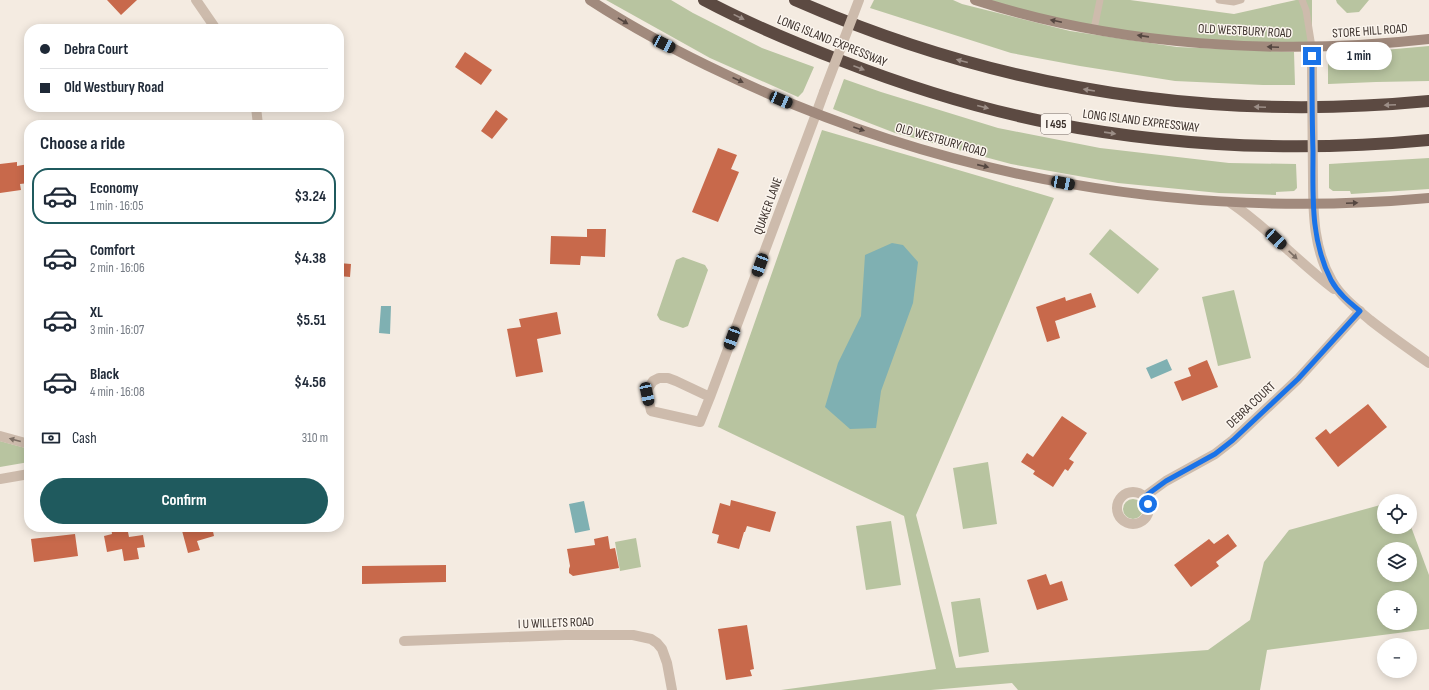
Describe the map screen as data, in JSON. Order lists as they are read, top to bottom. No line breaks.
{"streets":{"highway":["LONG ISLAND EXPRESSWAY","I 495"],"main road":["OLD WESTBURY ROAD","STORE HILL ROAD"],"street":["QUAKER LANE","DEBRA COURT","I U WILLETS ROAD"]},"crossings":[["OLD WESTBURY ROAD","STORE HILL ROAD"],["OLD WESTBURY ROAD","QUAKER LANE"]],"page":{"banner":["Debra Court","Old Westbury Road"],"bubble":"1 min","heading":"Choose a ride","list":[{"name":"Economy","note":"1 min · 16:05","value":"$3.24"},{"name":"Comfort","note":"2 min · 16:06","value":"$4.38"},{"name":"XL","note":"3 min · 16:07","value":"$5.51"},{"name":"Black","note":"4 min · 16:08","value":"$4.56"}],"pay":["Cash","310 m"],"buttons":"Confirm","map_buttons":["+","−"]}}
